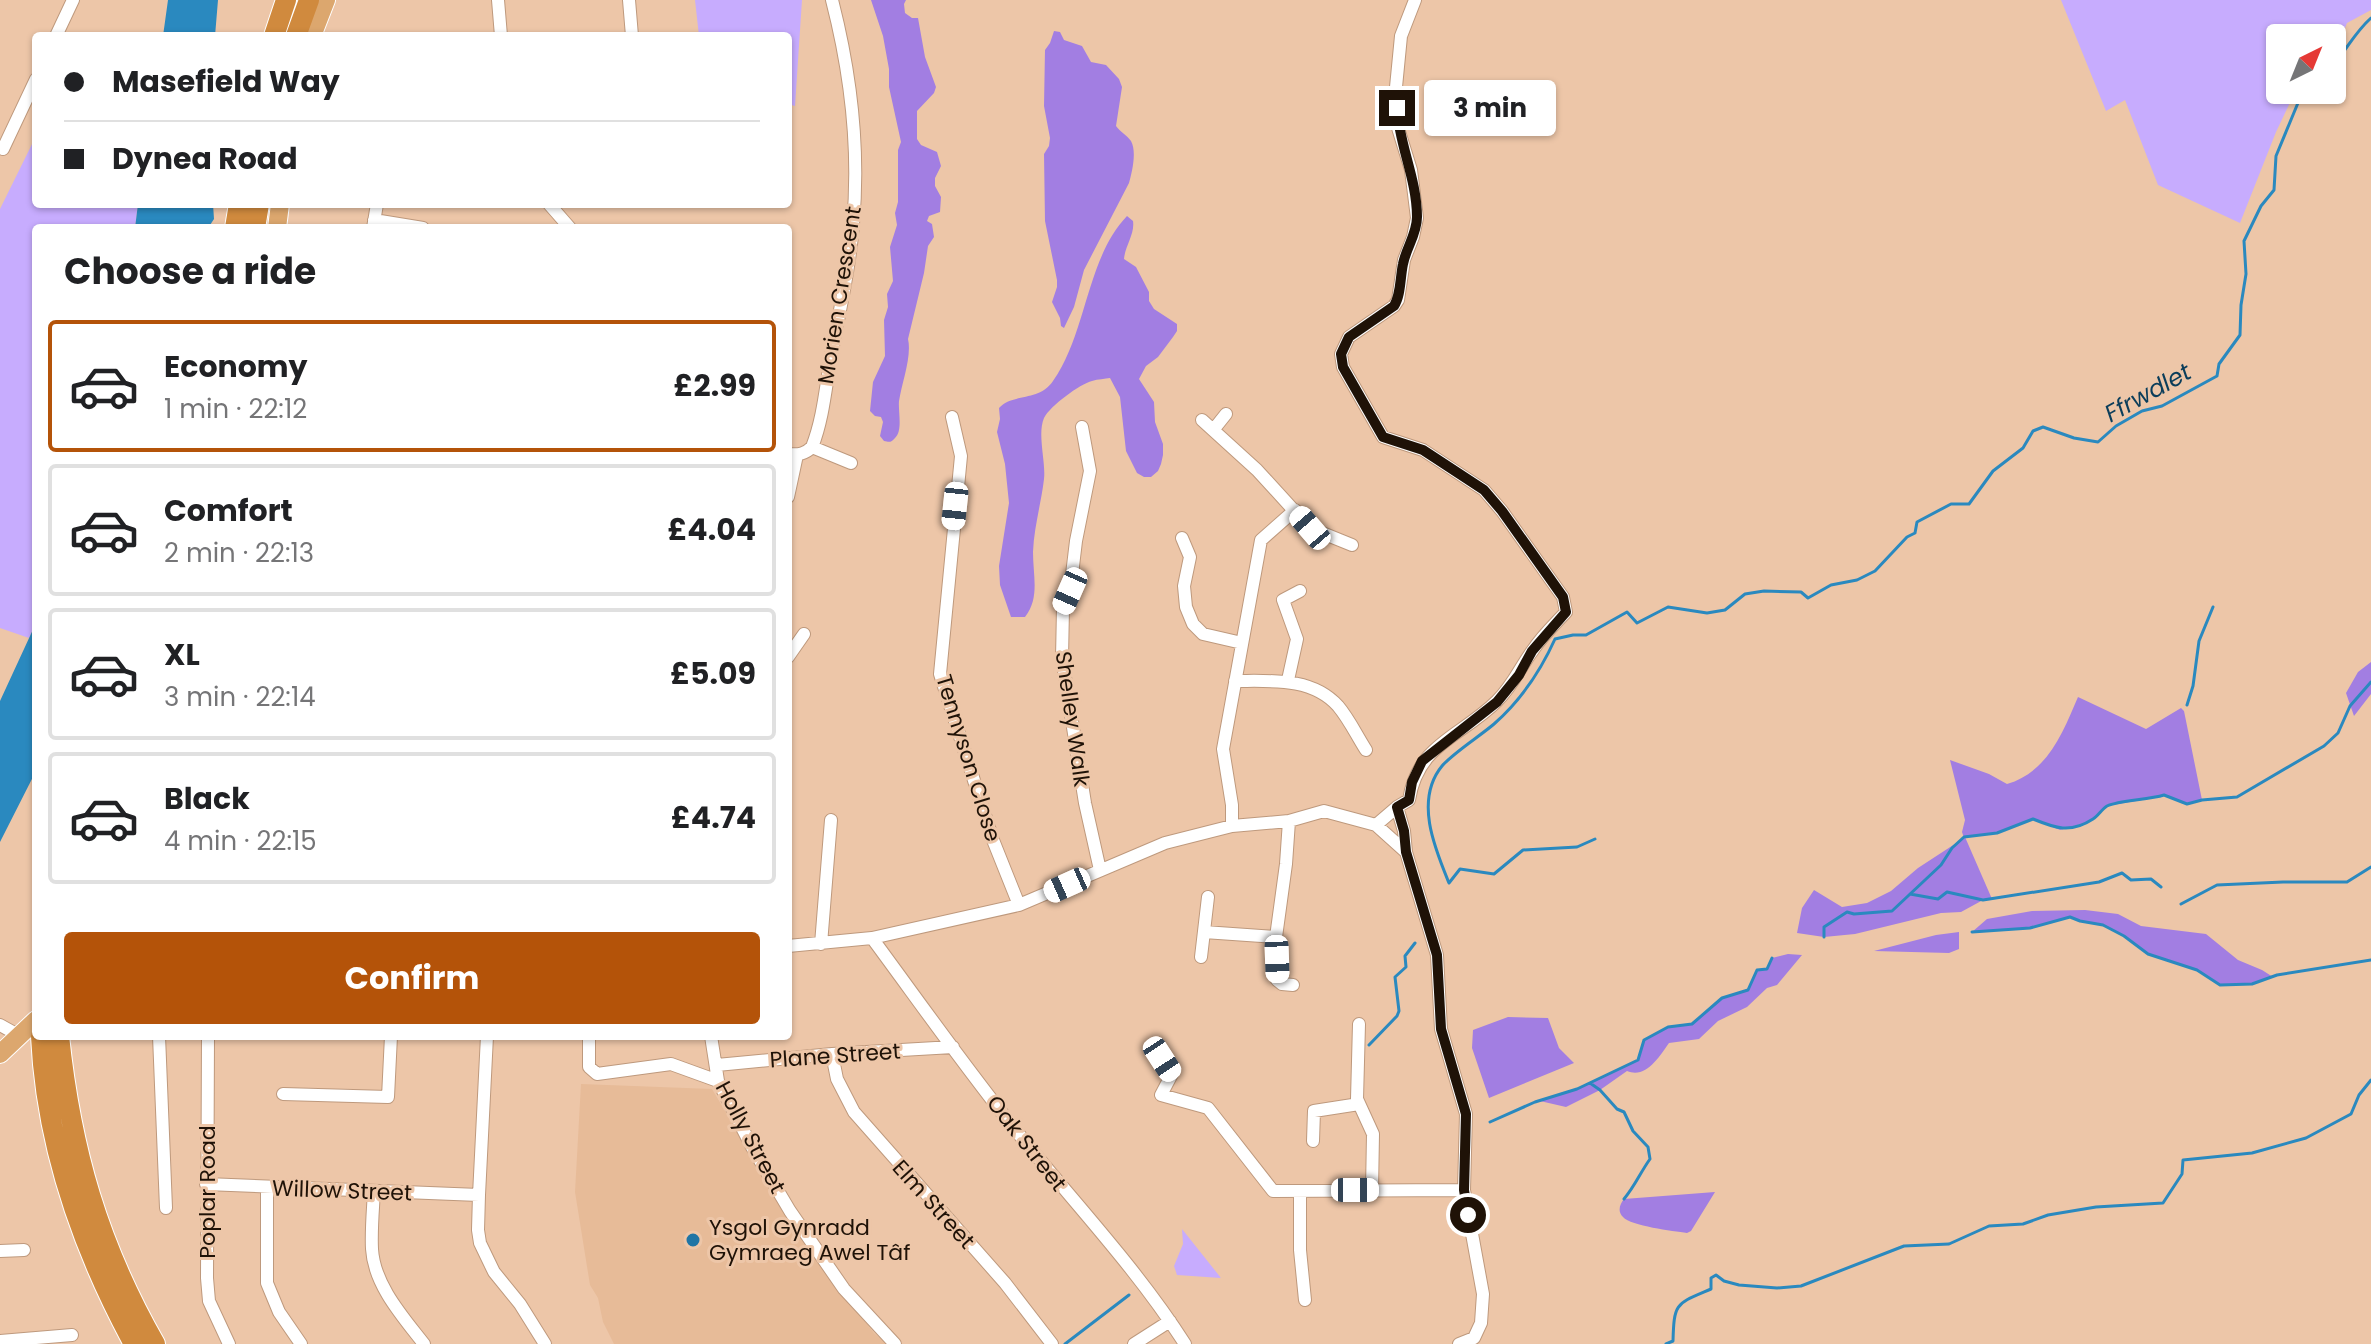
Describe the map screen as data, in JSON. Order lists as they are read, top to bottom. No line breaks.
{"streets":{"street":["Morien Crescent","Shelley Walk","Tennyson Close","Plane Street","Holly Street","Oak Street","Willow Street","Poplar Road","Elm Street"]},"crossings":[["Plane Street","Holly Street"],["Plane Street","Oak Street"],["Plane Street","Elm Street"],["Willow Street","Poplar Road"]],"water":["Ffrwdlet"],"places":["Ysgol Gynradd Gymraeg Awel Tâf"],"north":"top right","page":{"banner":["Masefield Way","Dynea Road"],"bubble":"3 min","heading":"Choose a ride","list":[{"name":"Economy","note":"1 min · 22:12","value":"£2.99"},{"name":"Comfort","note":"2 min · 22:13","value":"£4.04"},{"name":"XL","note":"3 min · 22:14","value":"£5.09"},{"name":"Black","note":"4 min · 22:15","value":"£4.74"}],"buttons":"Confirm"}}
